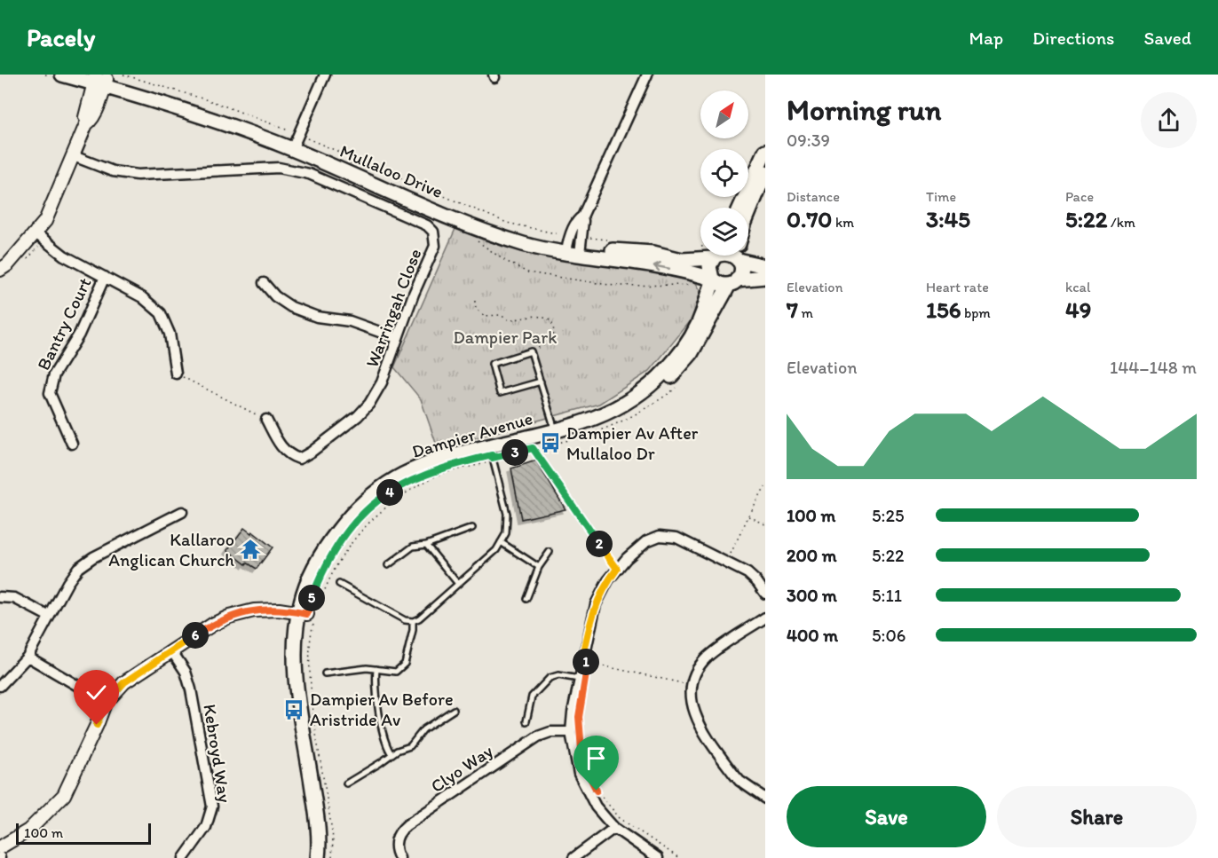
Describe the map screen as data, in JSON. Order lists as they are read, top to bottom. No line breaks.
{"streets":{"main road":["Mullaloo Drive","Dampier Avenue"],"street":["Warringah Close","Bantry Court","Kebroyd Way","Clyo Way"]},"crossings":[["Mullaloo Drive","Dampier Avenue"]],"parks":["Dampier Park"],"places":{"bus stop":["Dampier Av After Mullaloo Dr","Dampier Av Before Aristride Av"],"temple":["Kallaroo Anglican Church"]},"scale_bar":"100 m","north":"top right","page":{"header":"Pacely","nav":["Map","Directions","Saved"],"heading":["Morning run","09:39"],"stats":[["Distance","0.70 km"],["Time","3:45"],["Pace","5:22 /km"],["Elevation","7 m"],["Heart rate","156 bpm"],["kcal","49"]],"chart":["Elevation","144–148 m"],"pins":["3","4","2","5","6","1"],"list":[{"name":"100 m","note":"5:25"},{"name":"200 m","note":"5:22"},{"name":"300 m","note":"5:11"},{"name":"400 m","note":"5:06"}],"buttons":["Save","Share"],"scale":"100 m"}}
